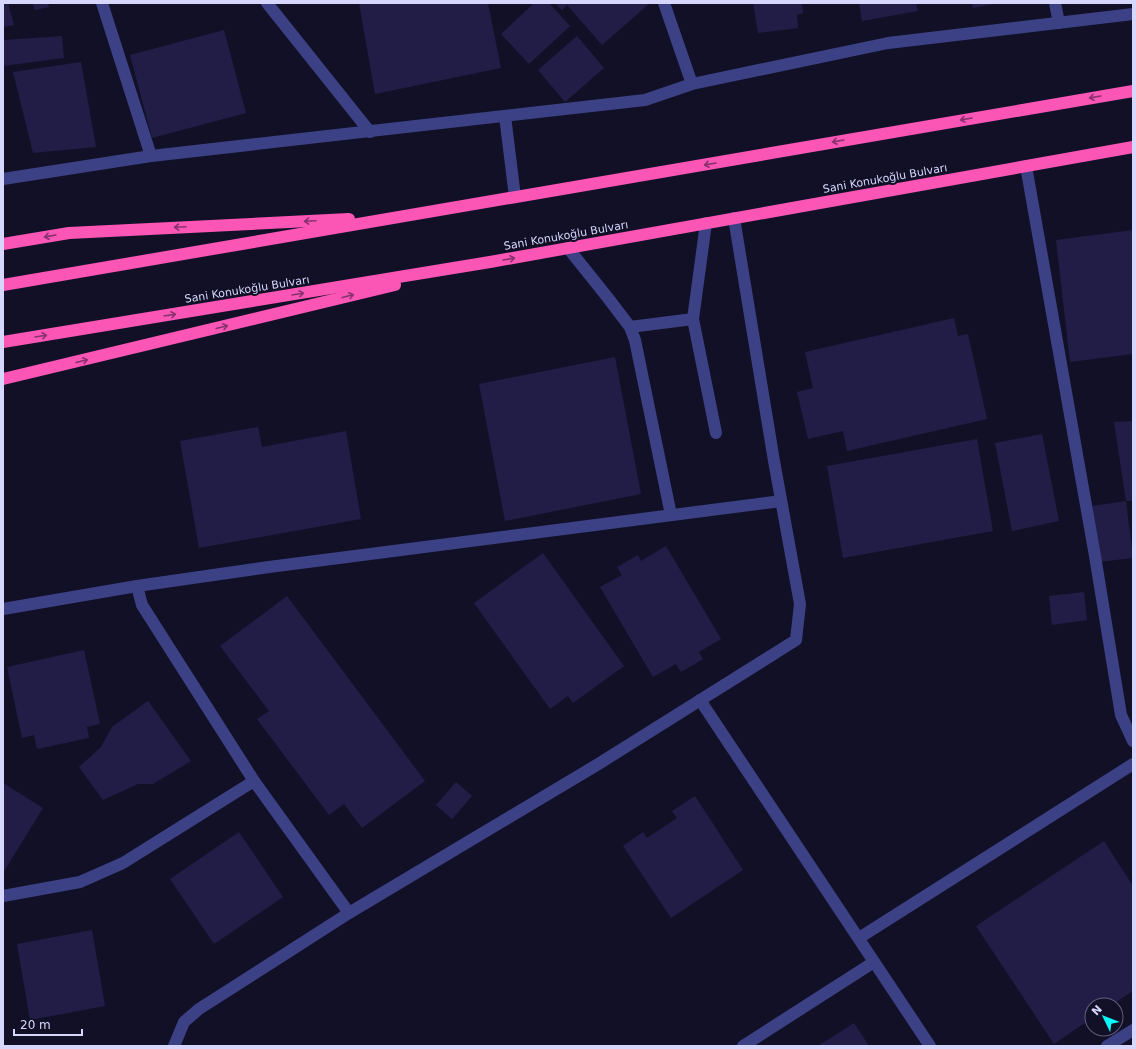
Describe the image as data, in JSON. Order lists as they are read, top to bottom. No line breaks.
{"streets":{"highway":["Sani Konukoğlu Bulvarı"]},"scale_bar":"20 m","north":"top left"}
